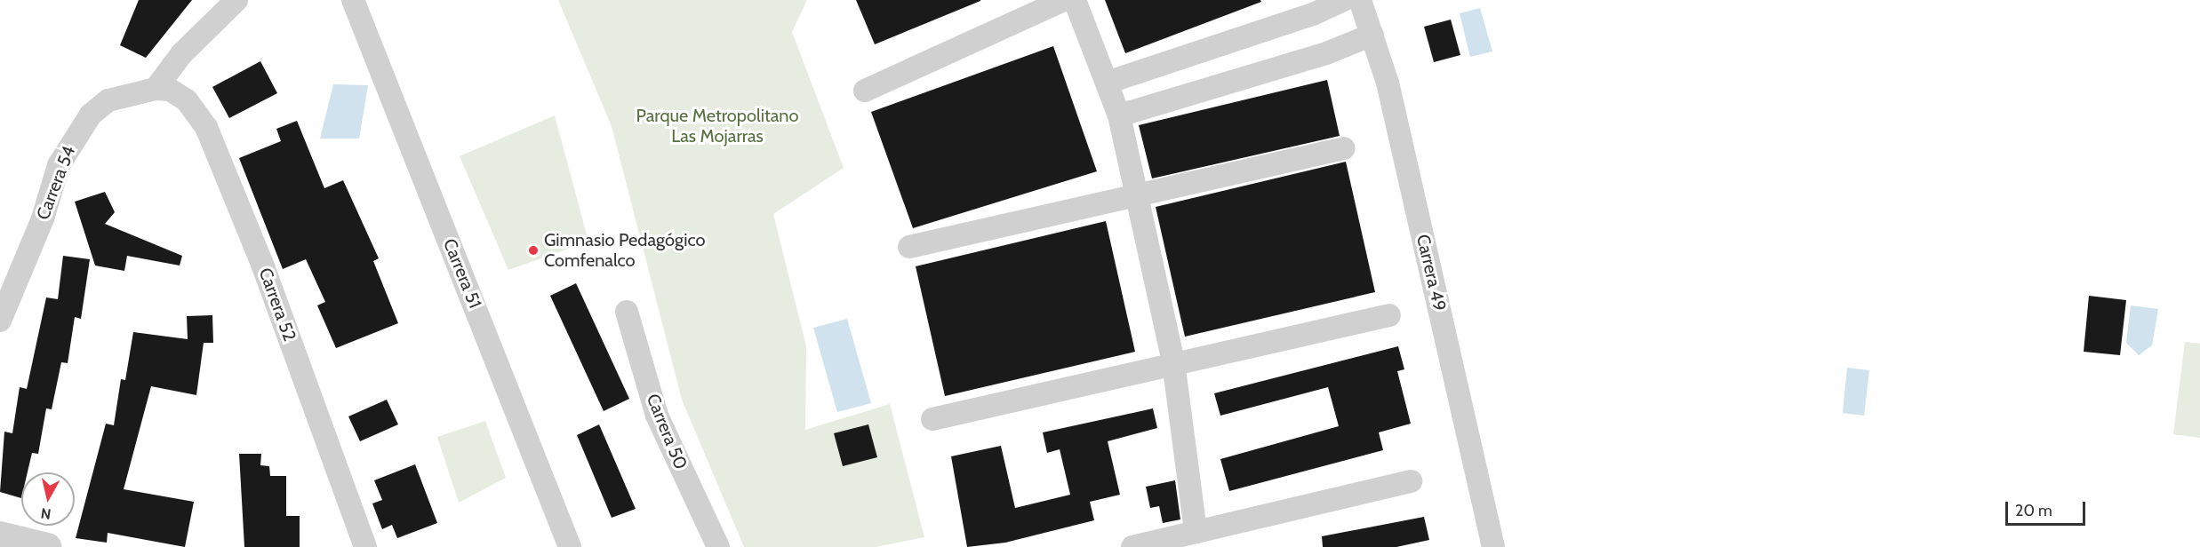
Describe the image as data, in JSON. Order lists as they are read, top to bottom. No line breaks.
{"streets":{"street":["Carrera 54","Carrera 49","Carrera 51","Carrera 52","Carrera 50"]},"crossings":[["Carrera 54","Carrera 52"]],"parks":["Parque Metropolitano Las Mojarras"],"places":["Gimnasio Pedagógico Comfenalco"],"scale_bar":"20 m","north":"bottom"}
